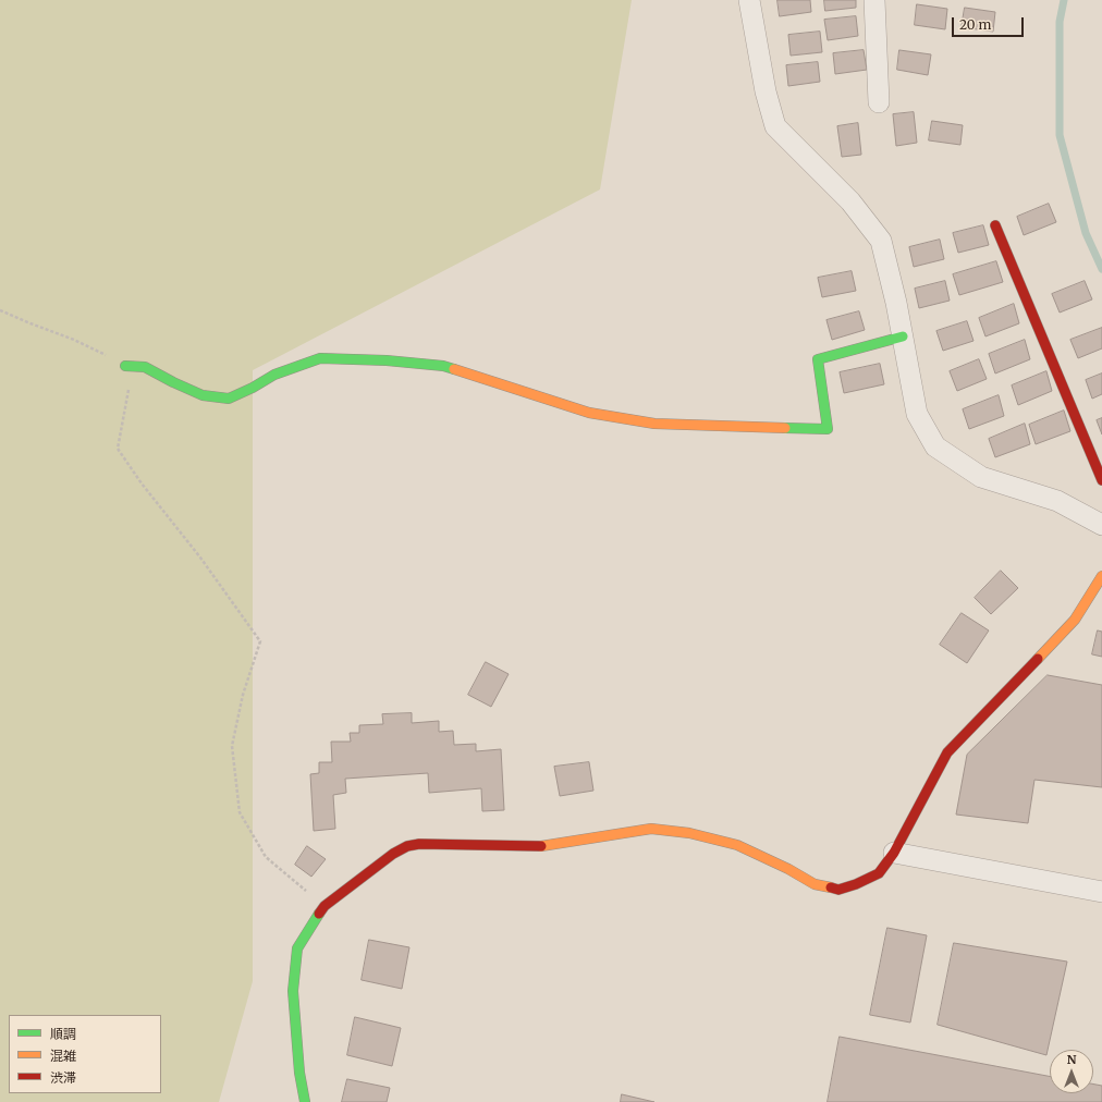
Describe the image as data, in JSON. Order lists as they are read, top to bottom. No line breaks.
{"legend":["順調","混雑","渋滞"],"scale_bar":"20 m","north":"top"}
